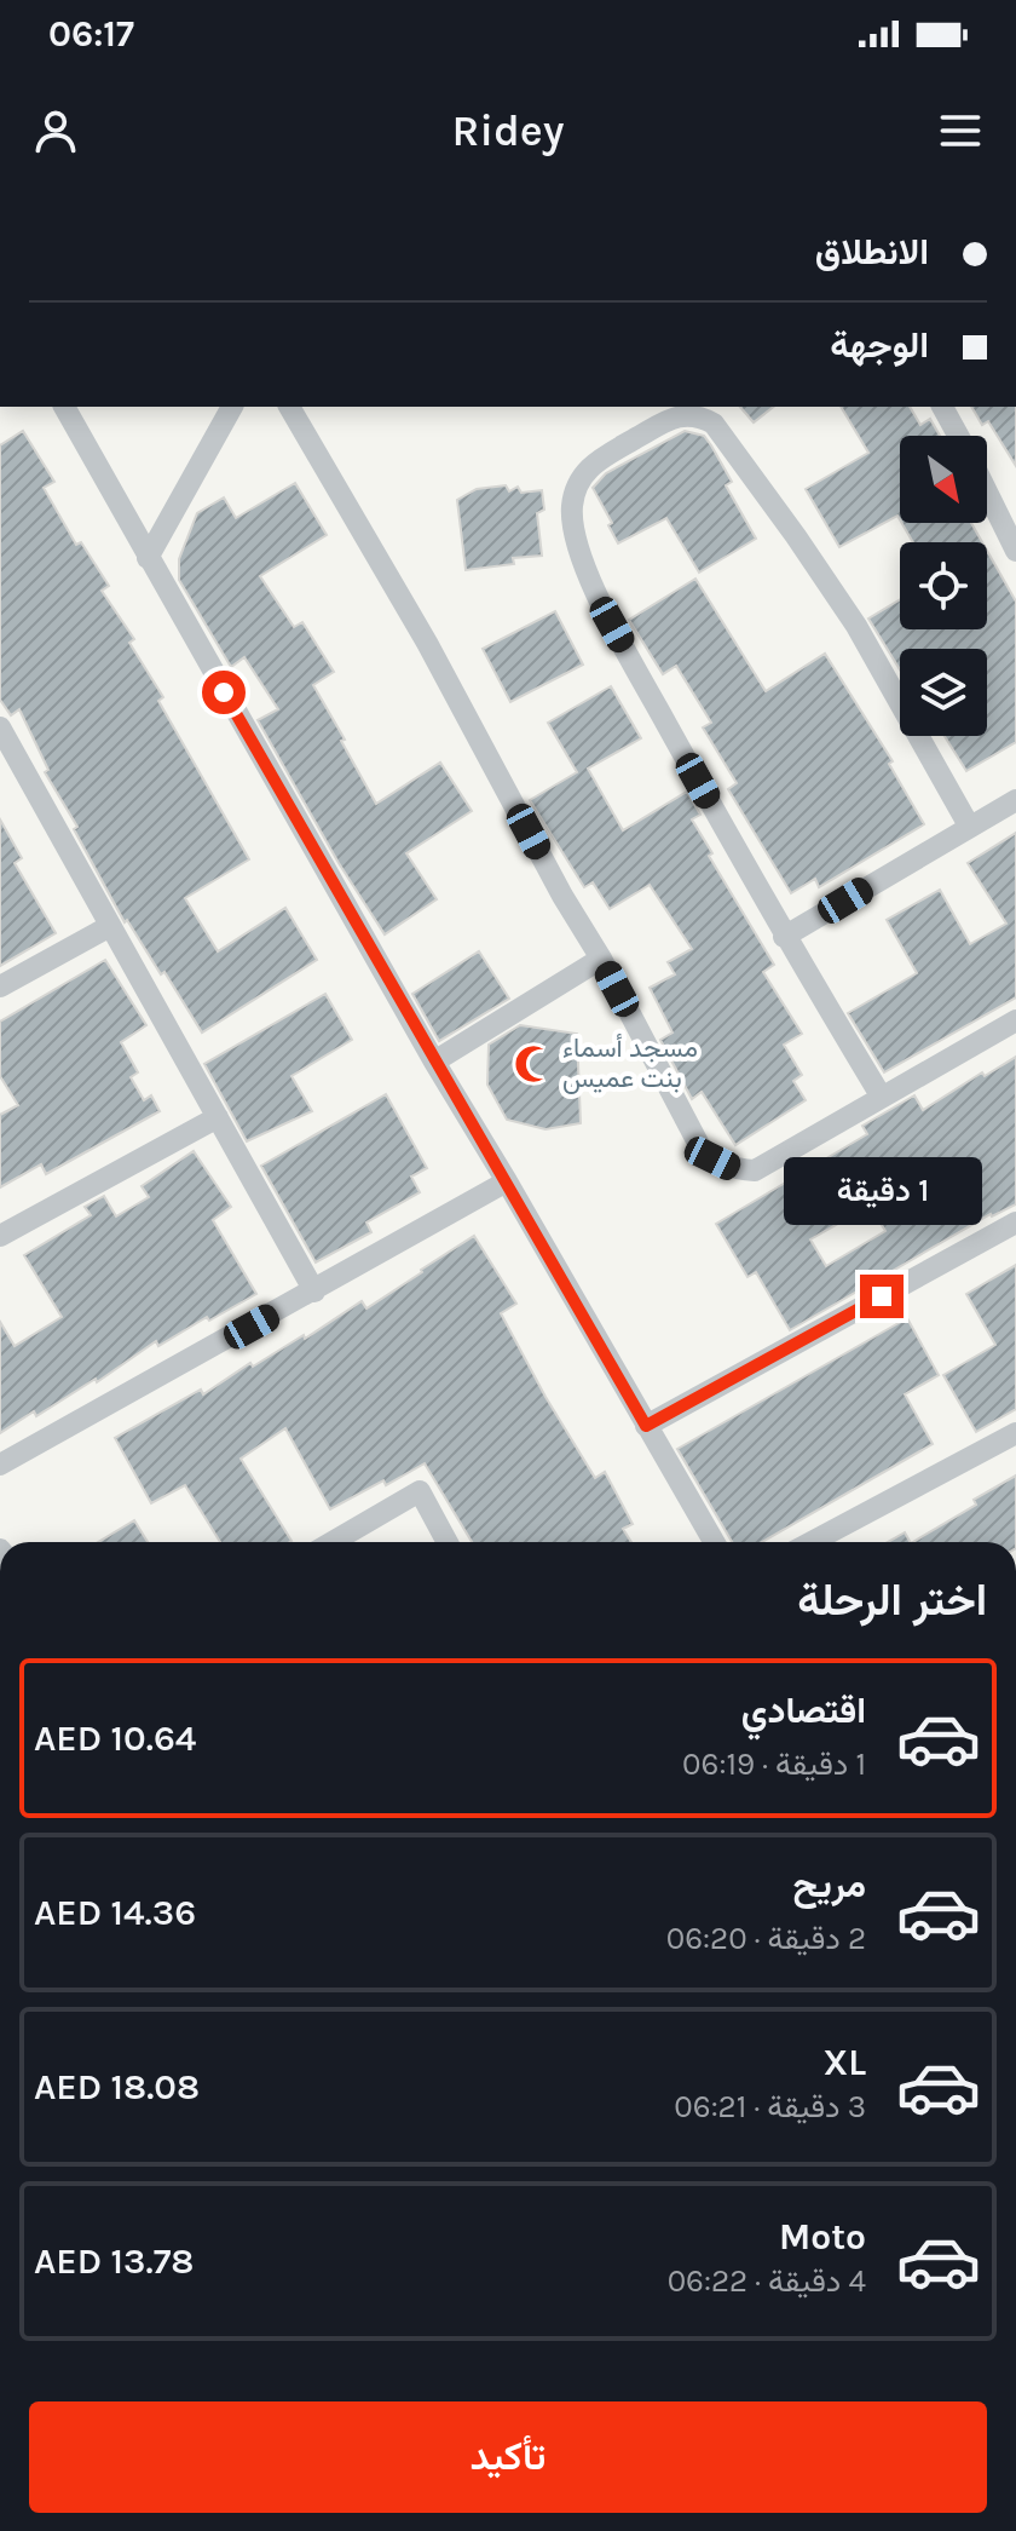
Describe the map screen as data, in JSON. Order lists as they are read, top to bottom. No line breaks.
{"places":{"mosque":["مسجد أسماء بنت عميس"]},"north":"bottom right","page":{"status":"06:17","header":"Ridey","banner":["الانطلاق","الوجهة"],"bubble":"1 دقيقة","heading":"اختر الرحلة","list":[{"name":"اقتصادي","note":"1 دقيقة · 06:19","value":"AED 10.64"},{"name":"مريح","note":"2 دقيقة · 06:20","value":"AED 14.36"},{"name":"XL","note":"3 دقيقة · 06:21","value":"AED 18.08"},{"name":"Moto","note":"4 دقيقة · 06:22","value":"AED 13.78"}],"buttons":"تأكيد"}}
